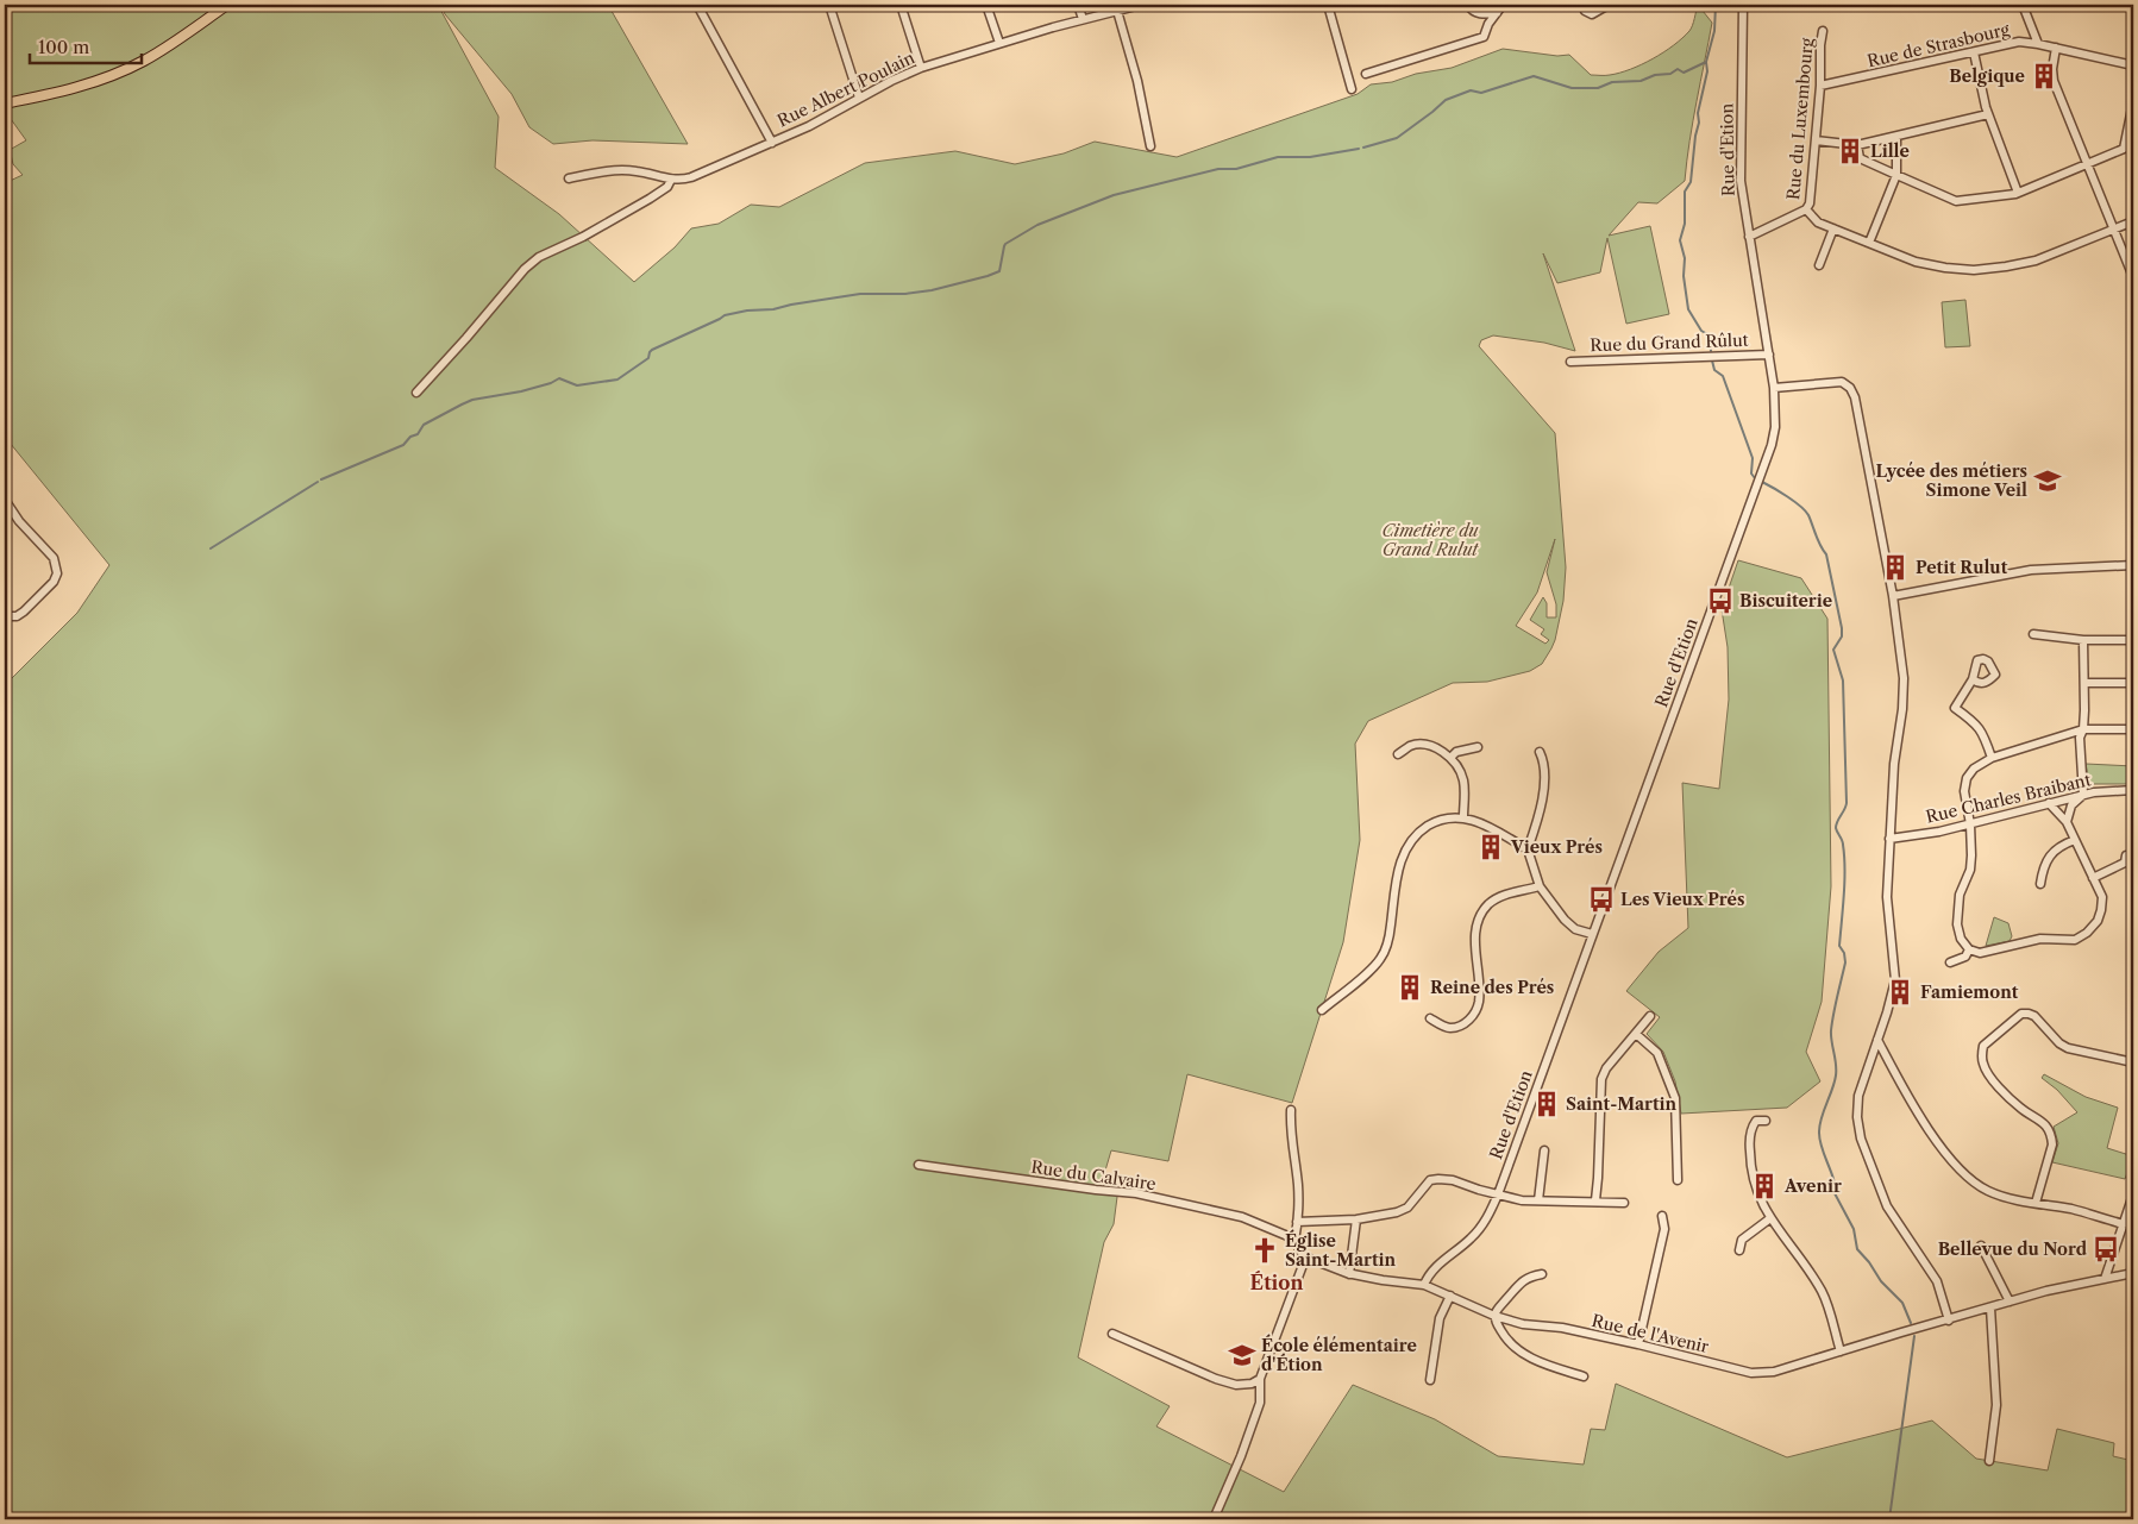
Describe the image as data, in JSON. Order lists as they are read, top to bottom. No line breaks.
{"streets":{"street":["Rue de Strasbourg","Rue Albert Poulain","Rue du Luxembourg","Rue d'Etion","Rue du Grand Rûlut","Rue Charles Braibant","Rue du Calvaire","Rue de l'Avenir"]},"crossings":[["Rue de Strasbourg","Rue du Luxembourg"],["Rue d'Etion","Rue du Grand Rûlut"],["Rue d'Etion","Rue de l'Avenir"]],"districts":["Étion"],"parks":["Cimetière du Grand Rulut"],"places":{"building":["Belgique","Lille","Petit Rulut","Vieux Prés","Reine des Prés","Famiemont","Saint-Martin","Avenir"],"school or university":["Lycée des métiers Simone Veil","École élémentaire d'Étion"],"bus stop":["Biscuiterie","Les Vieux Prés","Bellevue du Nord"],"church":["Église Saint-Martin"]},"scale_bar":"100 m"}
